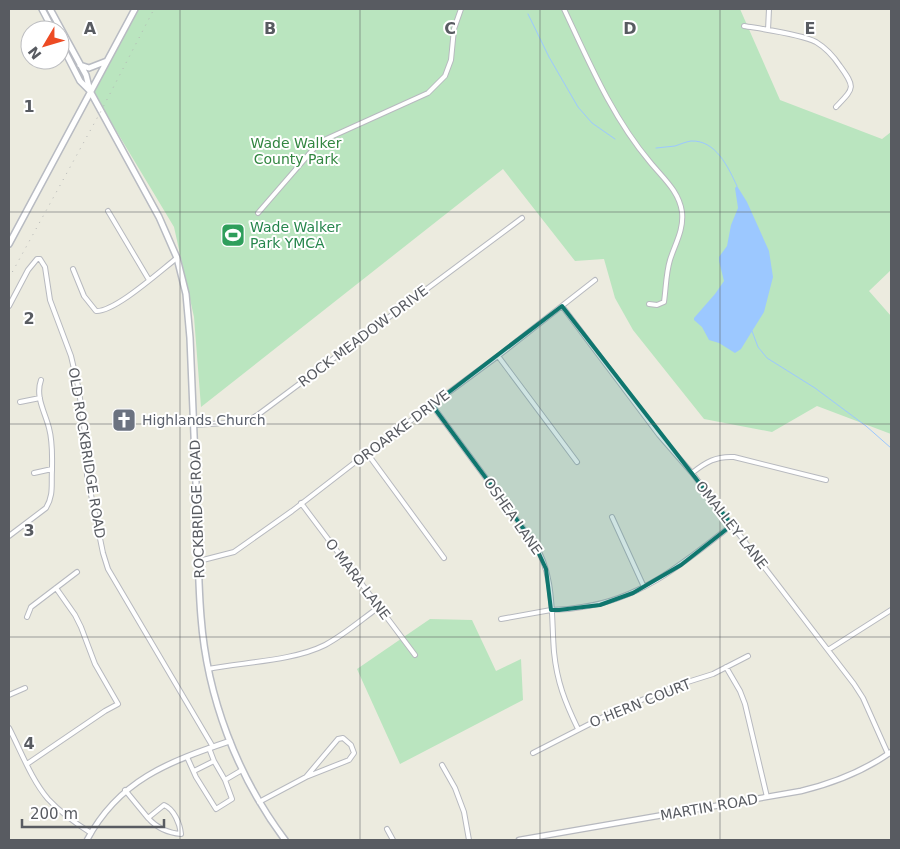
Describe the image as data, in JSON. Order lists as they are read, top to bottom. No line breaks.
{"streets":{"main road":["ROCKBRIDGE ROAD"],"street":["ROCK MEADOW DRIVE","OROARKE DRIVE","OLD ROCKBRIDGE ROAD","OSHEA LANE","OMALLEY LANE","O MARA LANE","O HERN COURT","MARTIN ROAD"]},"crossings":[["ROCK MEADOW DRIVE","ROCKBRIDGE ROAD"],["OROARKE DRIVE","ROCKBRIDGE ROAD"],["OROARKE DRIVE","OSHEA LANE"],["OROARKE DRIVE","OMALLEY LANE"],["OROARKE DRIVE","O MARA LANE"],["OSHEA LANE","O HERN COURT"],["OMALLEY LANE","MARTIN ROAD"]],"parks":["Wade Walker County Park"],"places":{"sports":["Wade Walker Park YMCA"],"church":["Highlands Church"]},"scale_bar":"200 m","north":"bottom left","grid":{"columns":["A","B","C","D","E"],"rows":["1","2","3","4"]}}
